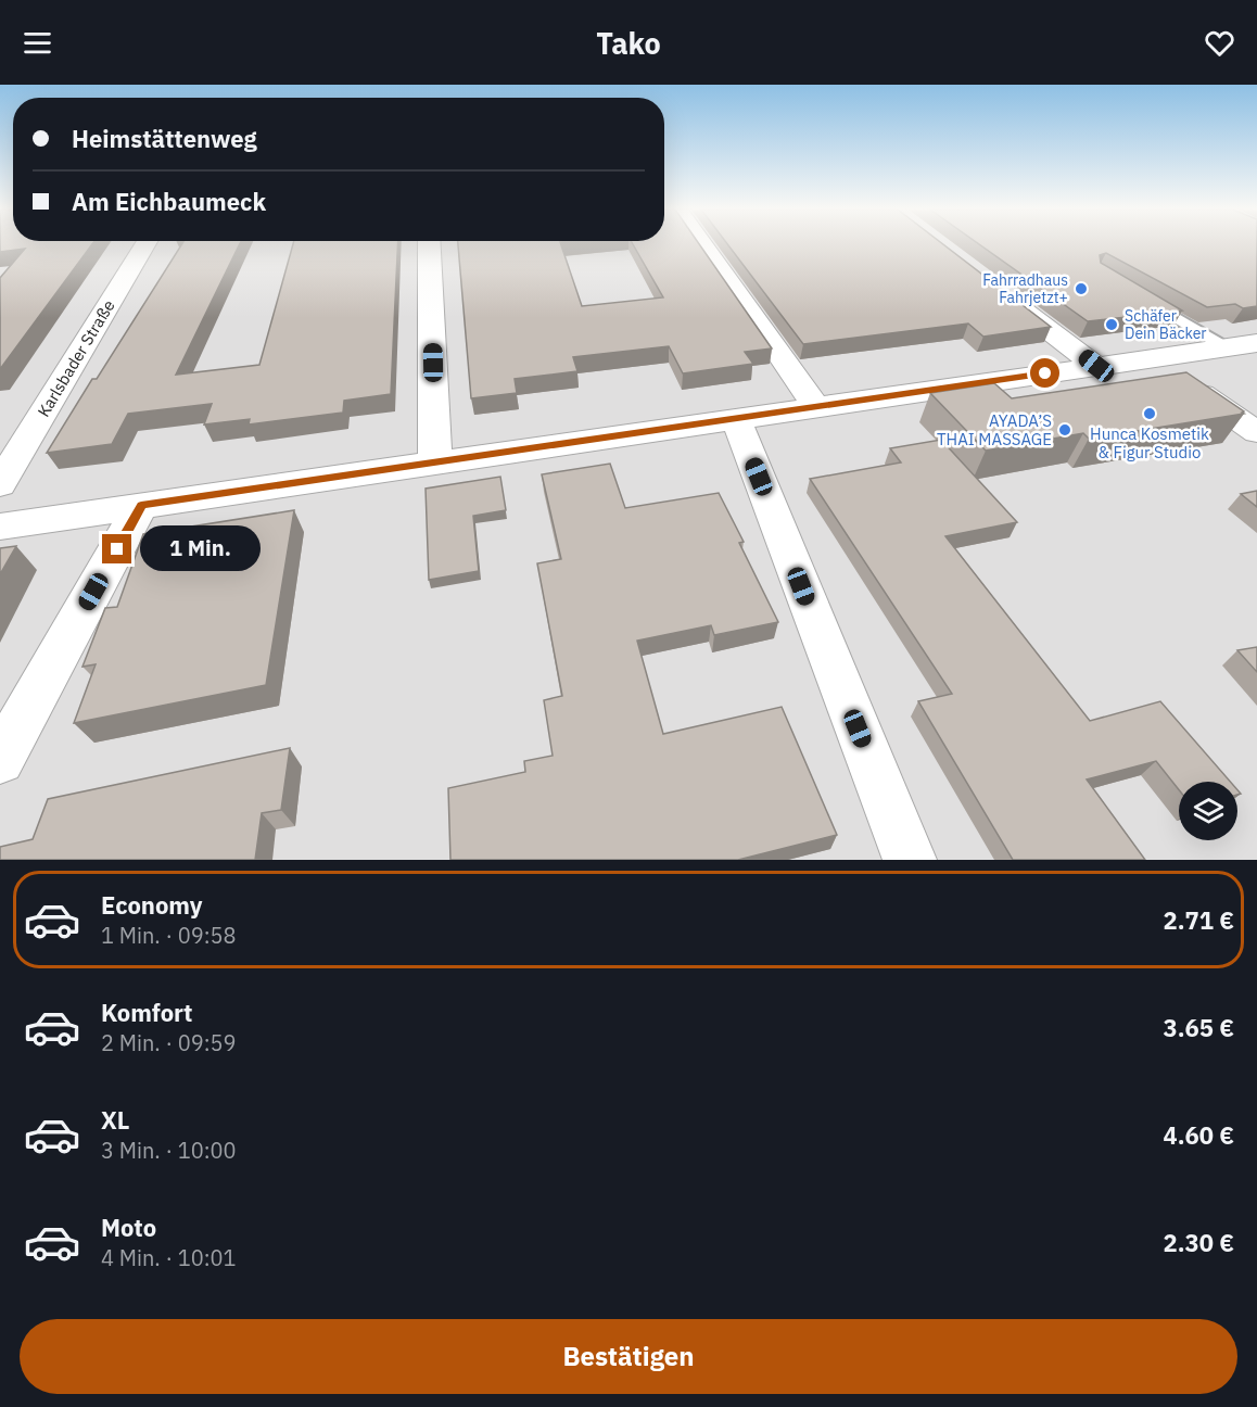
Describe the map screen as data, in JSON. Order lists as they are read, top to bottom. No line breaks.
{"streets":{"street":["Karlsbader Straße"]},"places":["Fahrradhaus Fahrjetzt+","Schäfer Dein Bäcker","Hunca Kosmetik & Figur Studio","AYADA’S THAI MASSAGE"],"page":{"header":"Tako","banner":["Heimstättenweg","Am Eichbaumeck"],"bubble":"1 Min.","list":[{"name":"Economy","note":"1 Min. · 09:58","value":"2.71 €"},{"name":"Komfort","note":"2 Min. · 09:59","value":"3.65 €"},{"name":"XL","note":"3 Min. · 10:00","value":"4.60 €"},{"name":"Moto","note":"4 Min. · 10:01","value":"2.30 €"}],"buttons":"Bestätigen"}}
